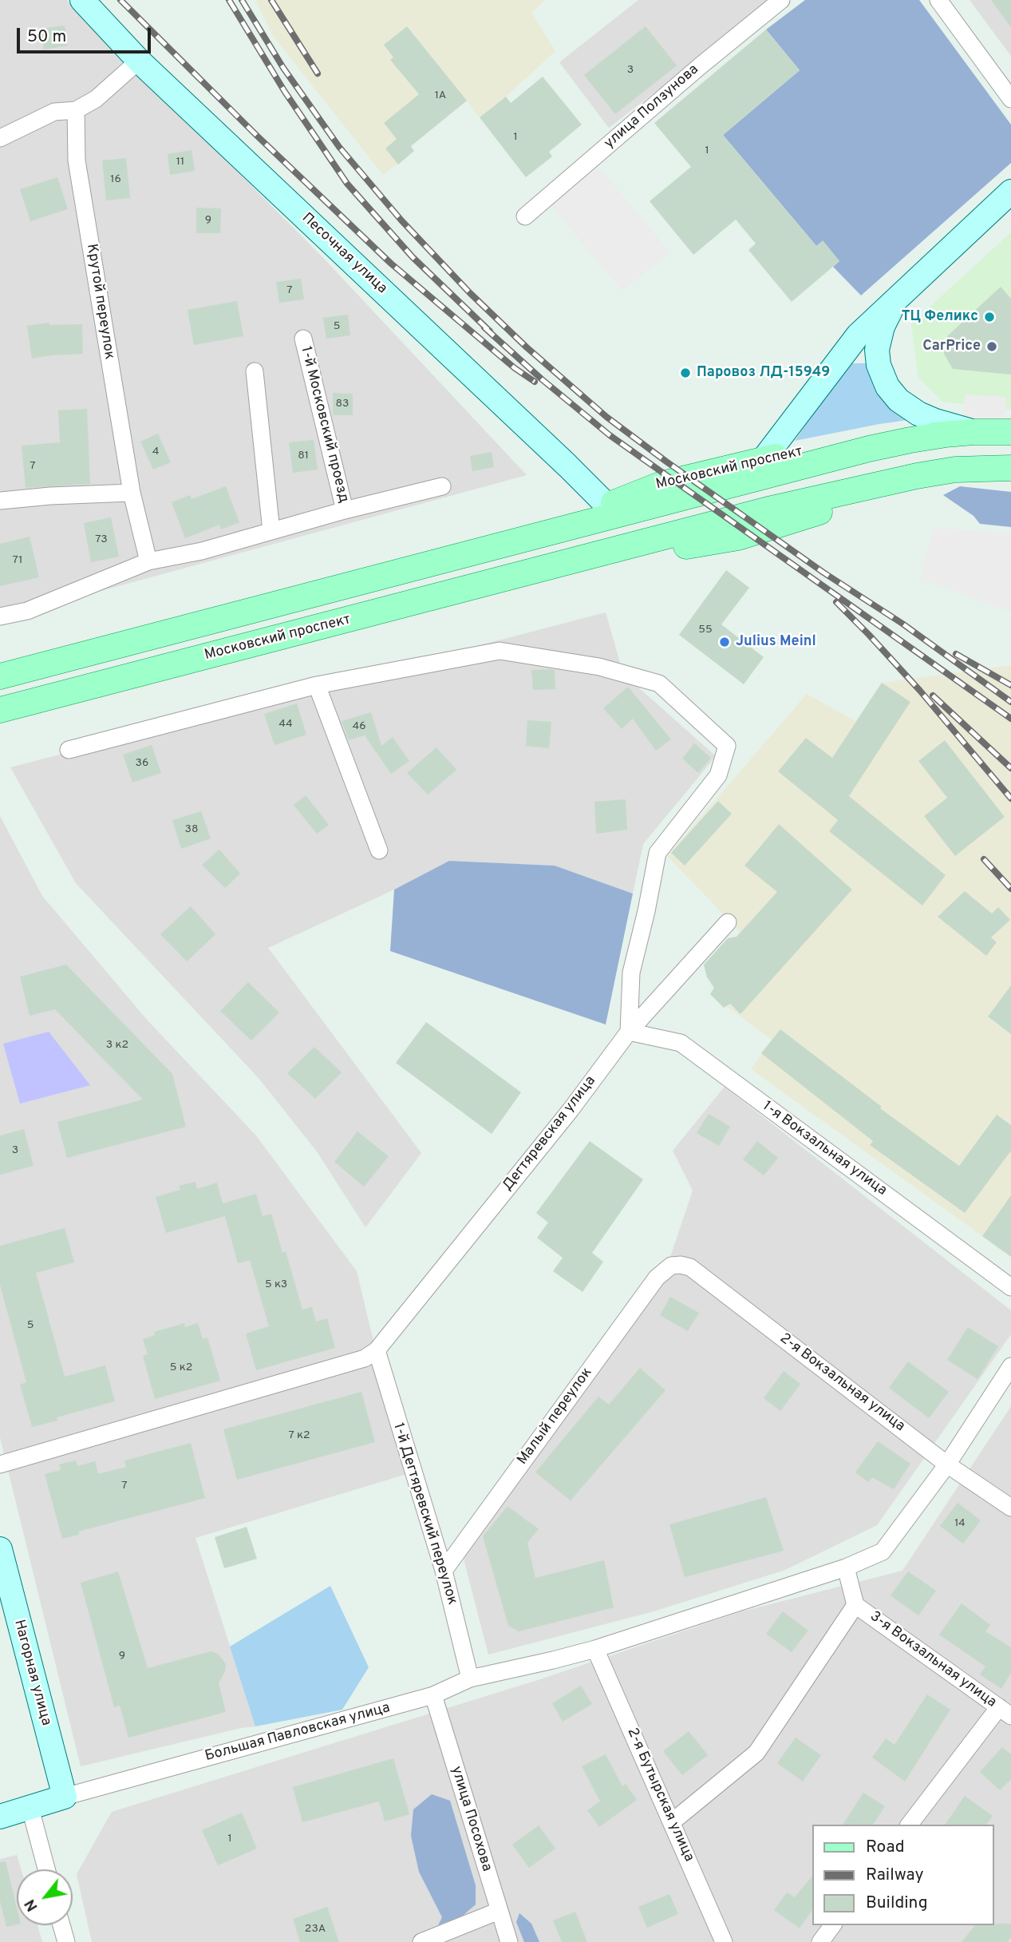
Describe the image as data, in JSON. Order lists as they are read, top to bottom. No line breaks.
{"streets":{"main road":["Песочная улица","Московский проспект","Нагорная улица","Большая Павловская улица"],"street":["улица Ползунова","Крутой переулок","1-й Московский проезд","Дегтяревская улица","1-я Вокзальная улица","2-я Вокзальная улица","Малый переулок","1-й Дегтяревский переулок","3-я Вокзальная улица","2-я Бутырская улица","улица Посохова"]},"crossings":[["Песочная улица","Московский проспект"],["Дегтяревская улица","1-я Вокзальная улица"],["Дегтяревская улица","1-й Дегтяревский переулок"],["2-я Вокзальная улица","Малый переулок"],["2-я Вокзальная улица","Большая Павловская улица"],["Малый переулок","1-й Дегтяревский переулок"],["1-й Дегтяревский переулок","Большая Павловская улица"],["Нагорная улица","Большая Павловская улица"],["Большая Павловская улица","2-я Бутырская улица"],["Большая Павловская улица","улица Посохова"]],"places":["ТЦ Феликс","CarPrice","Паровоз ЛД-15949","Julius Meinl"],"house_numbers":["3","1А","1","1","11","16","9","7","5","83","4","81","7","73","71","55","44","46","36","38","3 к2","3","5 к3","5","5 к2","7 к2","7","14","9","1","23А"],"legend":["Road","Railway","Building"],"scale_bar":"50 m","north":"bottom left"}
